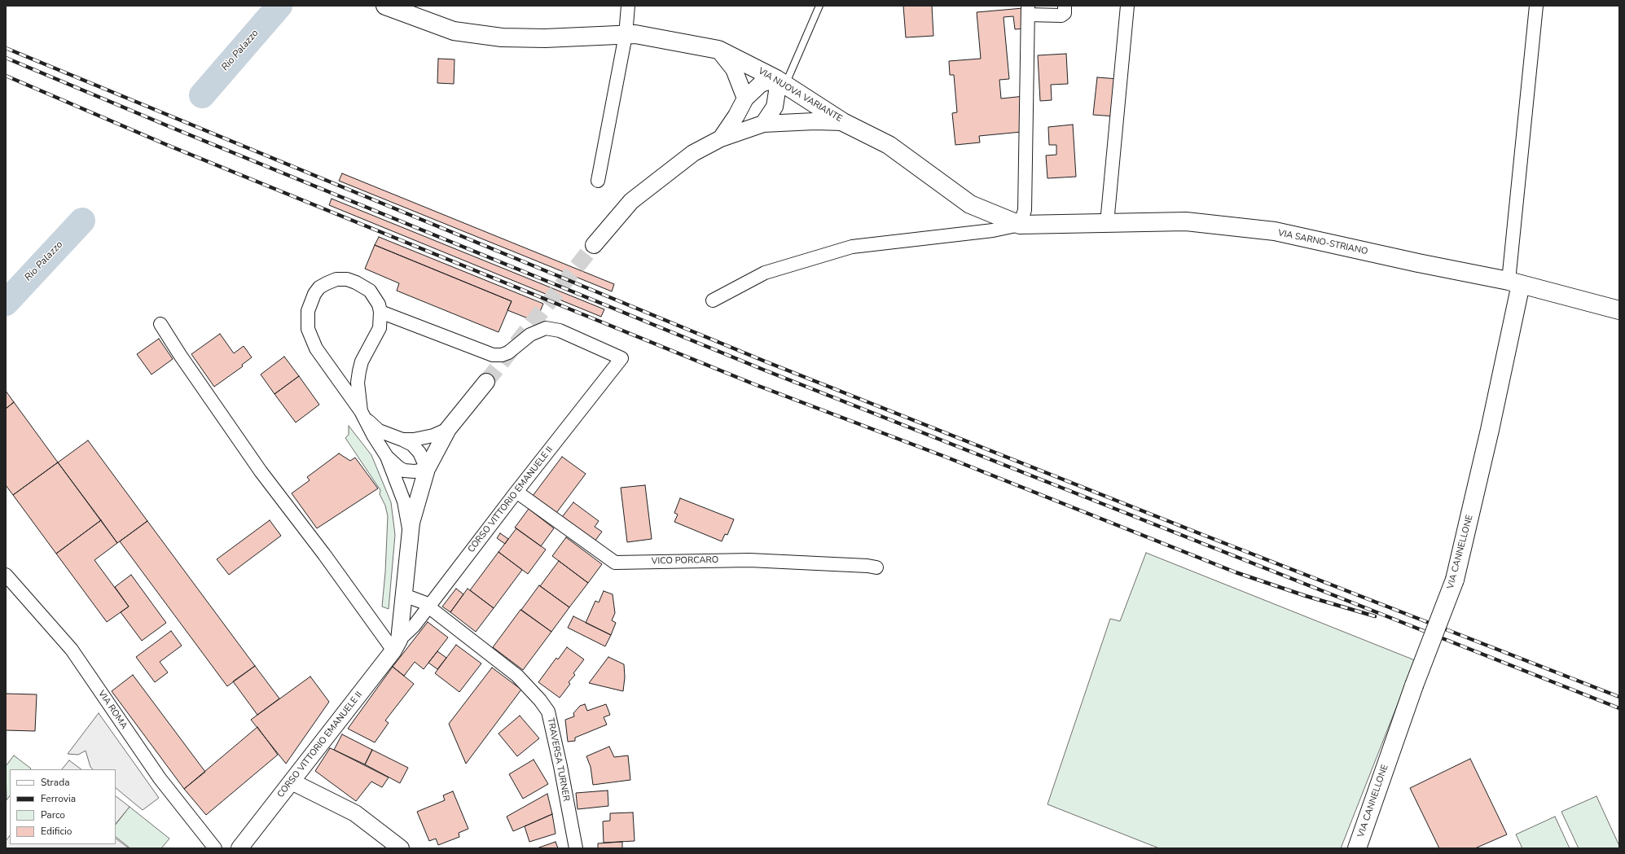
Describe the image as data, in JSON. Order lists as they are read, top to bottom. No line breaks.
{"streets":{"main road":["VIA NUOVA VARIANTE","VIA SARNO-STRIANO","VIA CANNELLONE"],"street":["CORSO VITTORIO EMANUELE II","VICO PORCARO","VIA ROMA","TRAVERSA TURNER"]},"crossings":[["VIA NUOVA VARIANTE","VIA SARNO-STRIANO"],["VIA SARNO-STRIANO","VIA CANNELLONE"],["CORSO VITTORIO EMANUELE II","VICO PORCARO"],["CORSO VITTORIO EMANUELE II","TRAVERSA TURNER"]],"water":["Rio Palazzo"],"legend":["Strada","Ferrovia","Parco","Edificio"]}
